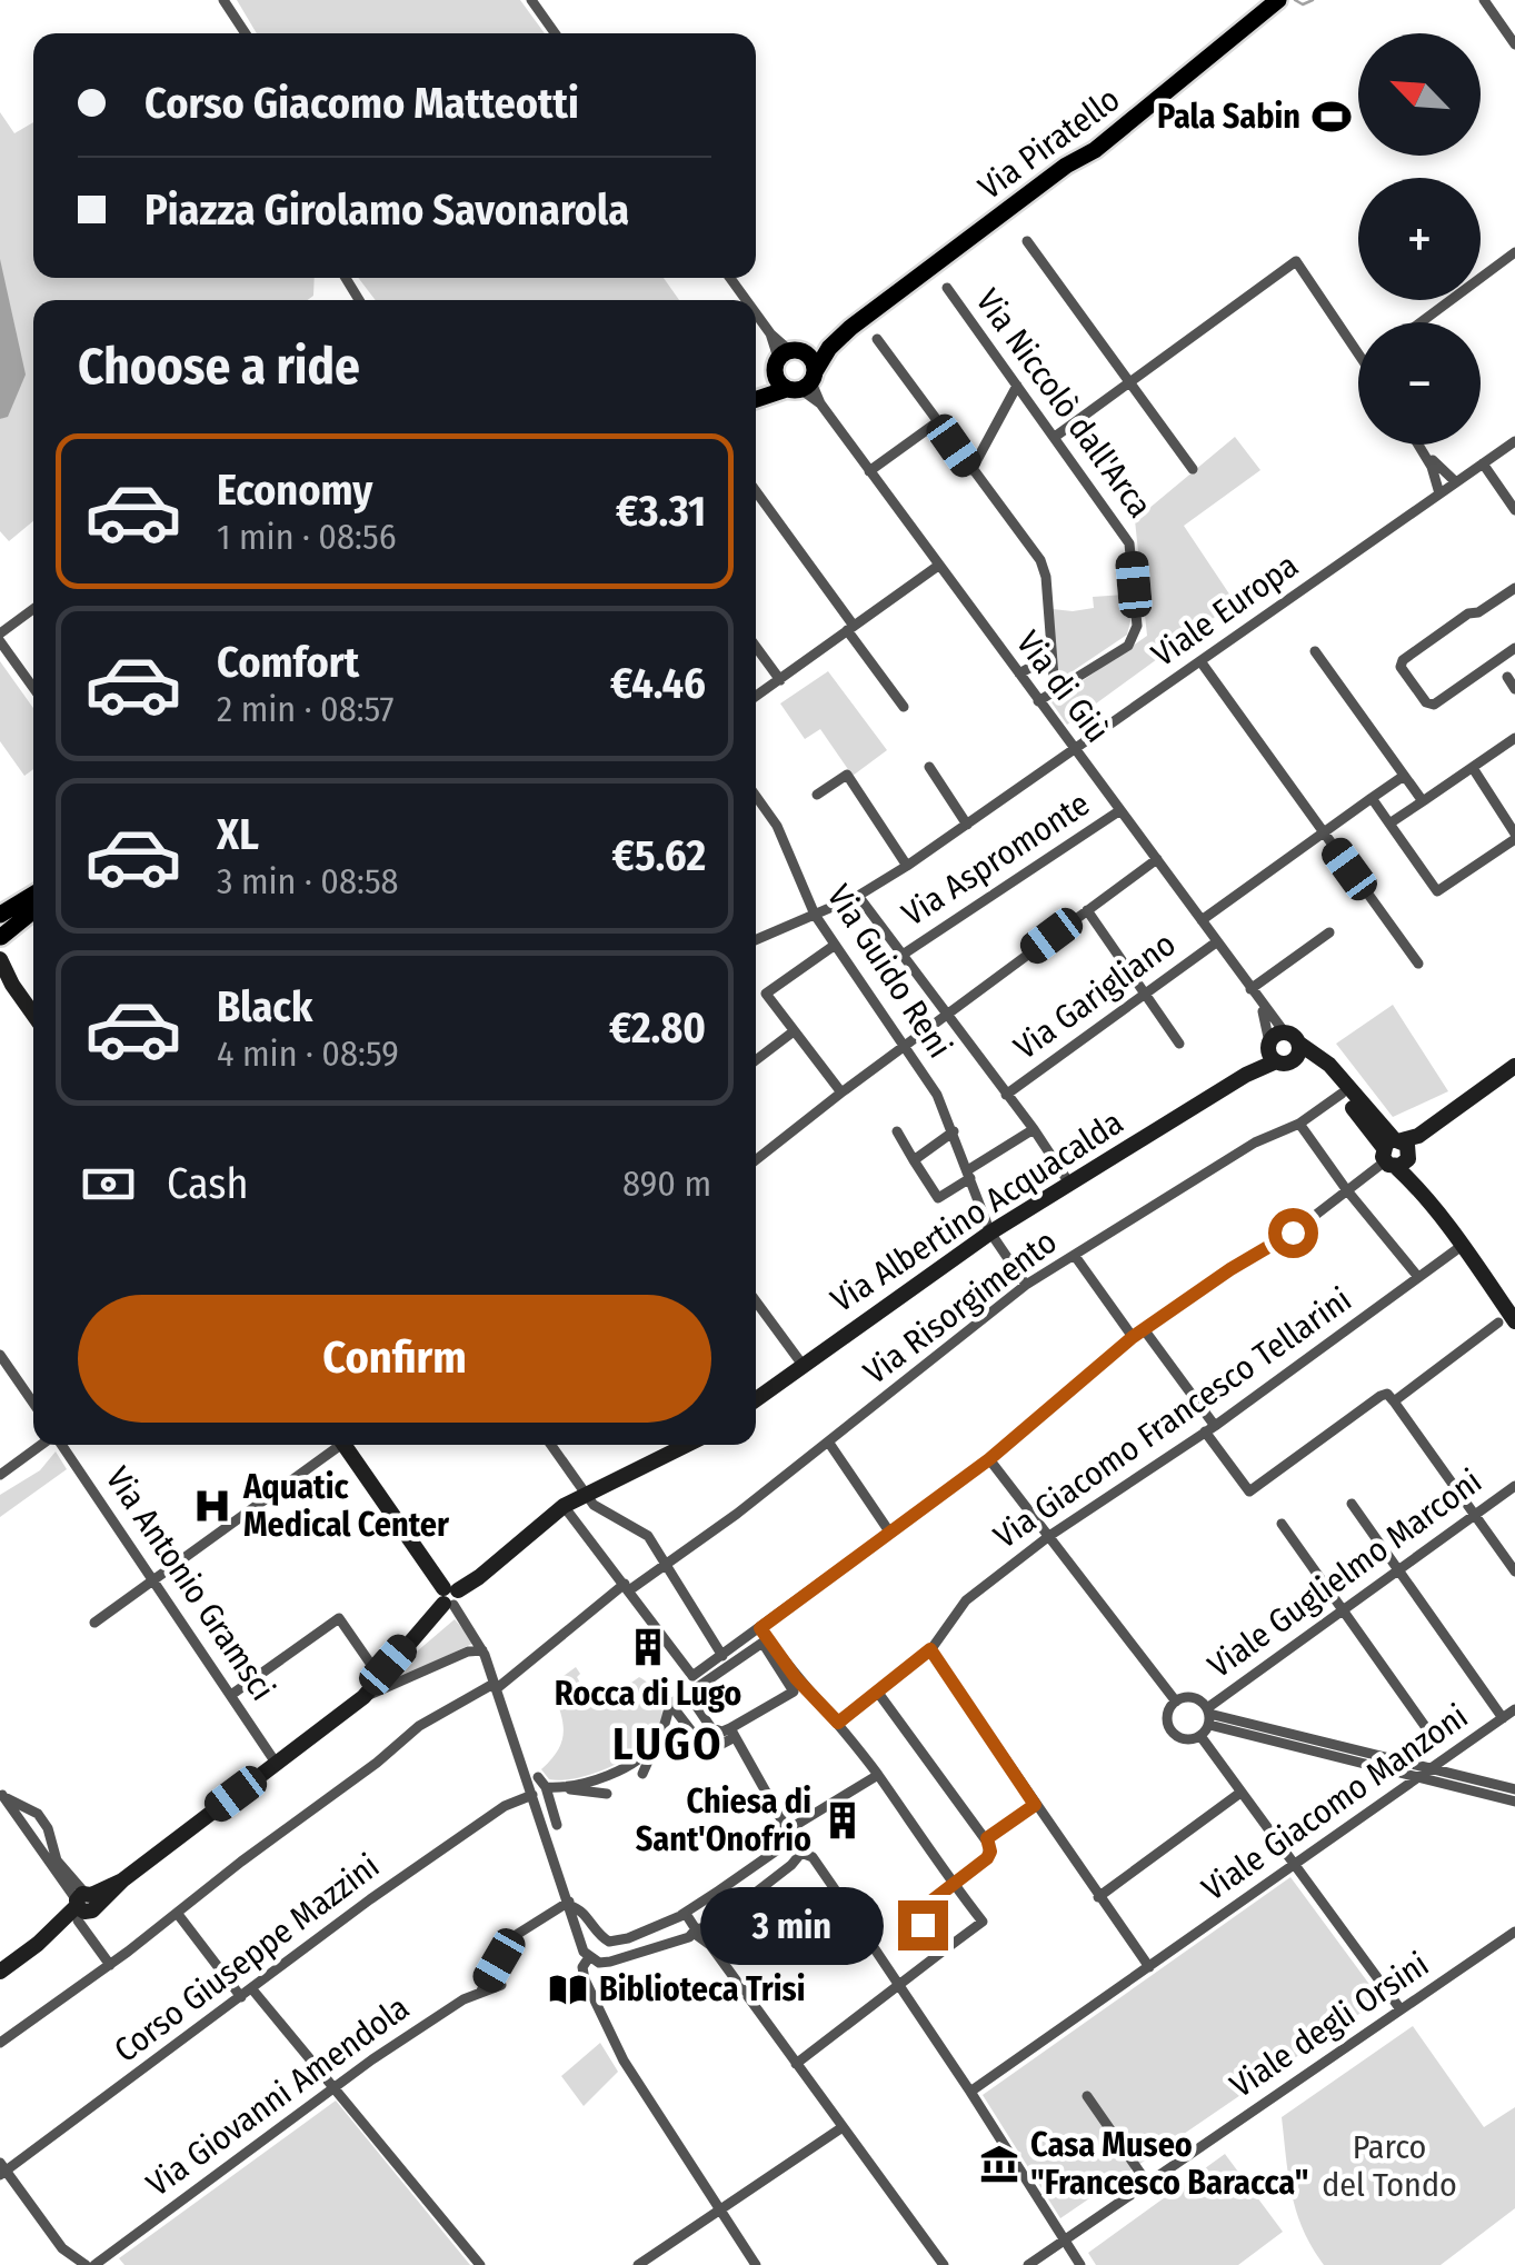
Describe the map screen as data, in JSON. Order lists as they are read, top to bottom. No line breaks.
{"streets":{"main road":["Via Piratello","Via Albertino Acquacalda"],"street":["Via Niccolò dall'Arca","Viale Europa","Via di Giù","Via Aspromonte","Via Guido Reni","Via Garigliano","Via Risorgimento","Via Giacomo Francesco Tellarini","Viale Guglielmo Marconi","Via Antonio Gramsci","Viale Giacomo Manzoni","Corso Giuseppe Mazzini","Viale degli Orsini","Via Giovanni Amendola"]},"crossings":[["Via Piratello","Via di Giù"],["Via Niccolò dall'Arca","Via di Giù"],["Viale Europa","Via di Giù"],["Viale Europa","Via Guido Reni"],["Via di Giù","Via Aspromonte"],["Via di Giù","Via Garigliano"],["Via di Giù","Via Albertino Acquacalda"],["Via Guido Reni","Via Albertino Acquacalda"],["Via Guido Reni","Via Risorgimento"]],"districts":["LUGO"],"parks":["Parco del Tondo"],"places":{"sports":["Pala Sabin"],"hospital":["Aquatic Medical Center"],"building":["Rocca di Lugo","Chiesa di Sant'Onofrio"],"library":["Biblioteca Trisi"],"museum":["Casa Museo \"Francesco Baracca\""]},"north":"top left","page":{"map_buttons":["+","−"],"banner":["Corso Giacomo Matteotti","Piazza Girolamo Savonarola"],"heading":"Choose a ride","list":[{"name":"Economy","note":"1 min · 08:56","value":"€3.31"},{"name":"Comfort","note":"2 min · 08:57","value":"€4.46"},{"name":"XL","note":"3 min · 08:58","value":"€5.62"},{"name":"Black","note":"4 min · 08:59","value":"€2.80"}],"pay":["Cash","890 m"],"buttons":"Confirm","bubble":"3 min"}}
